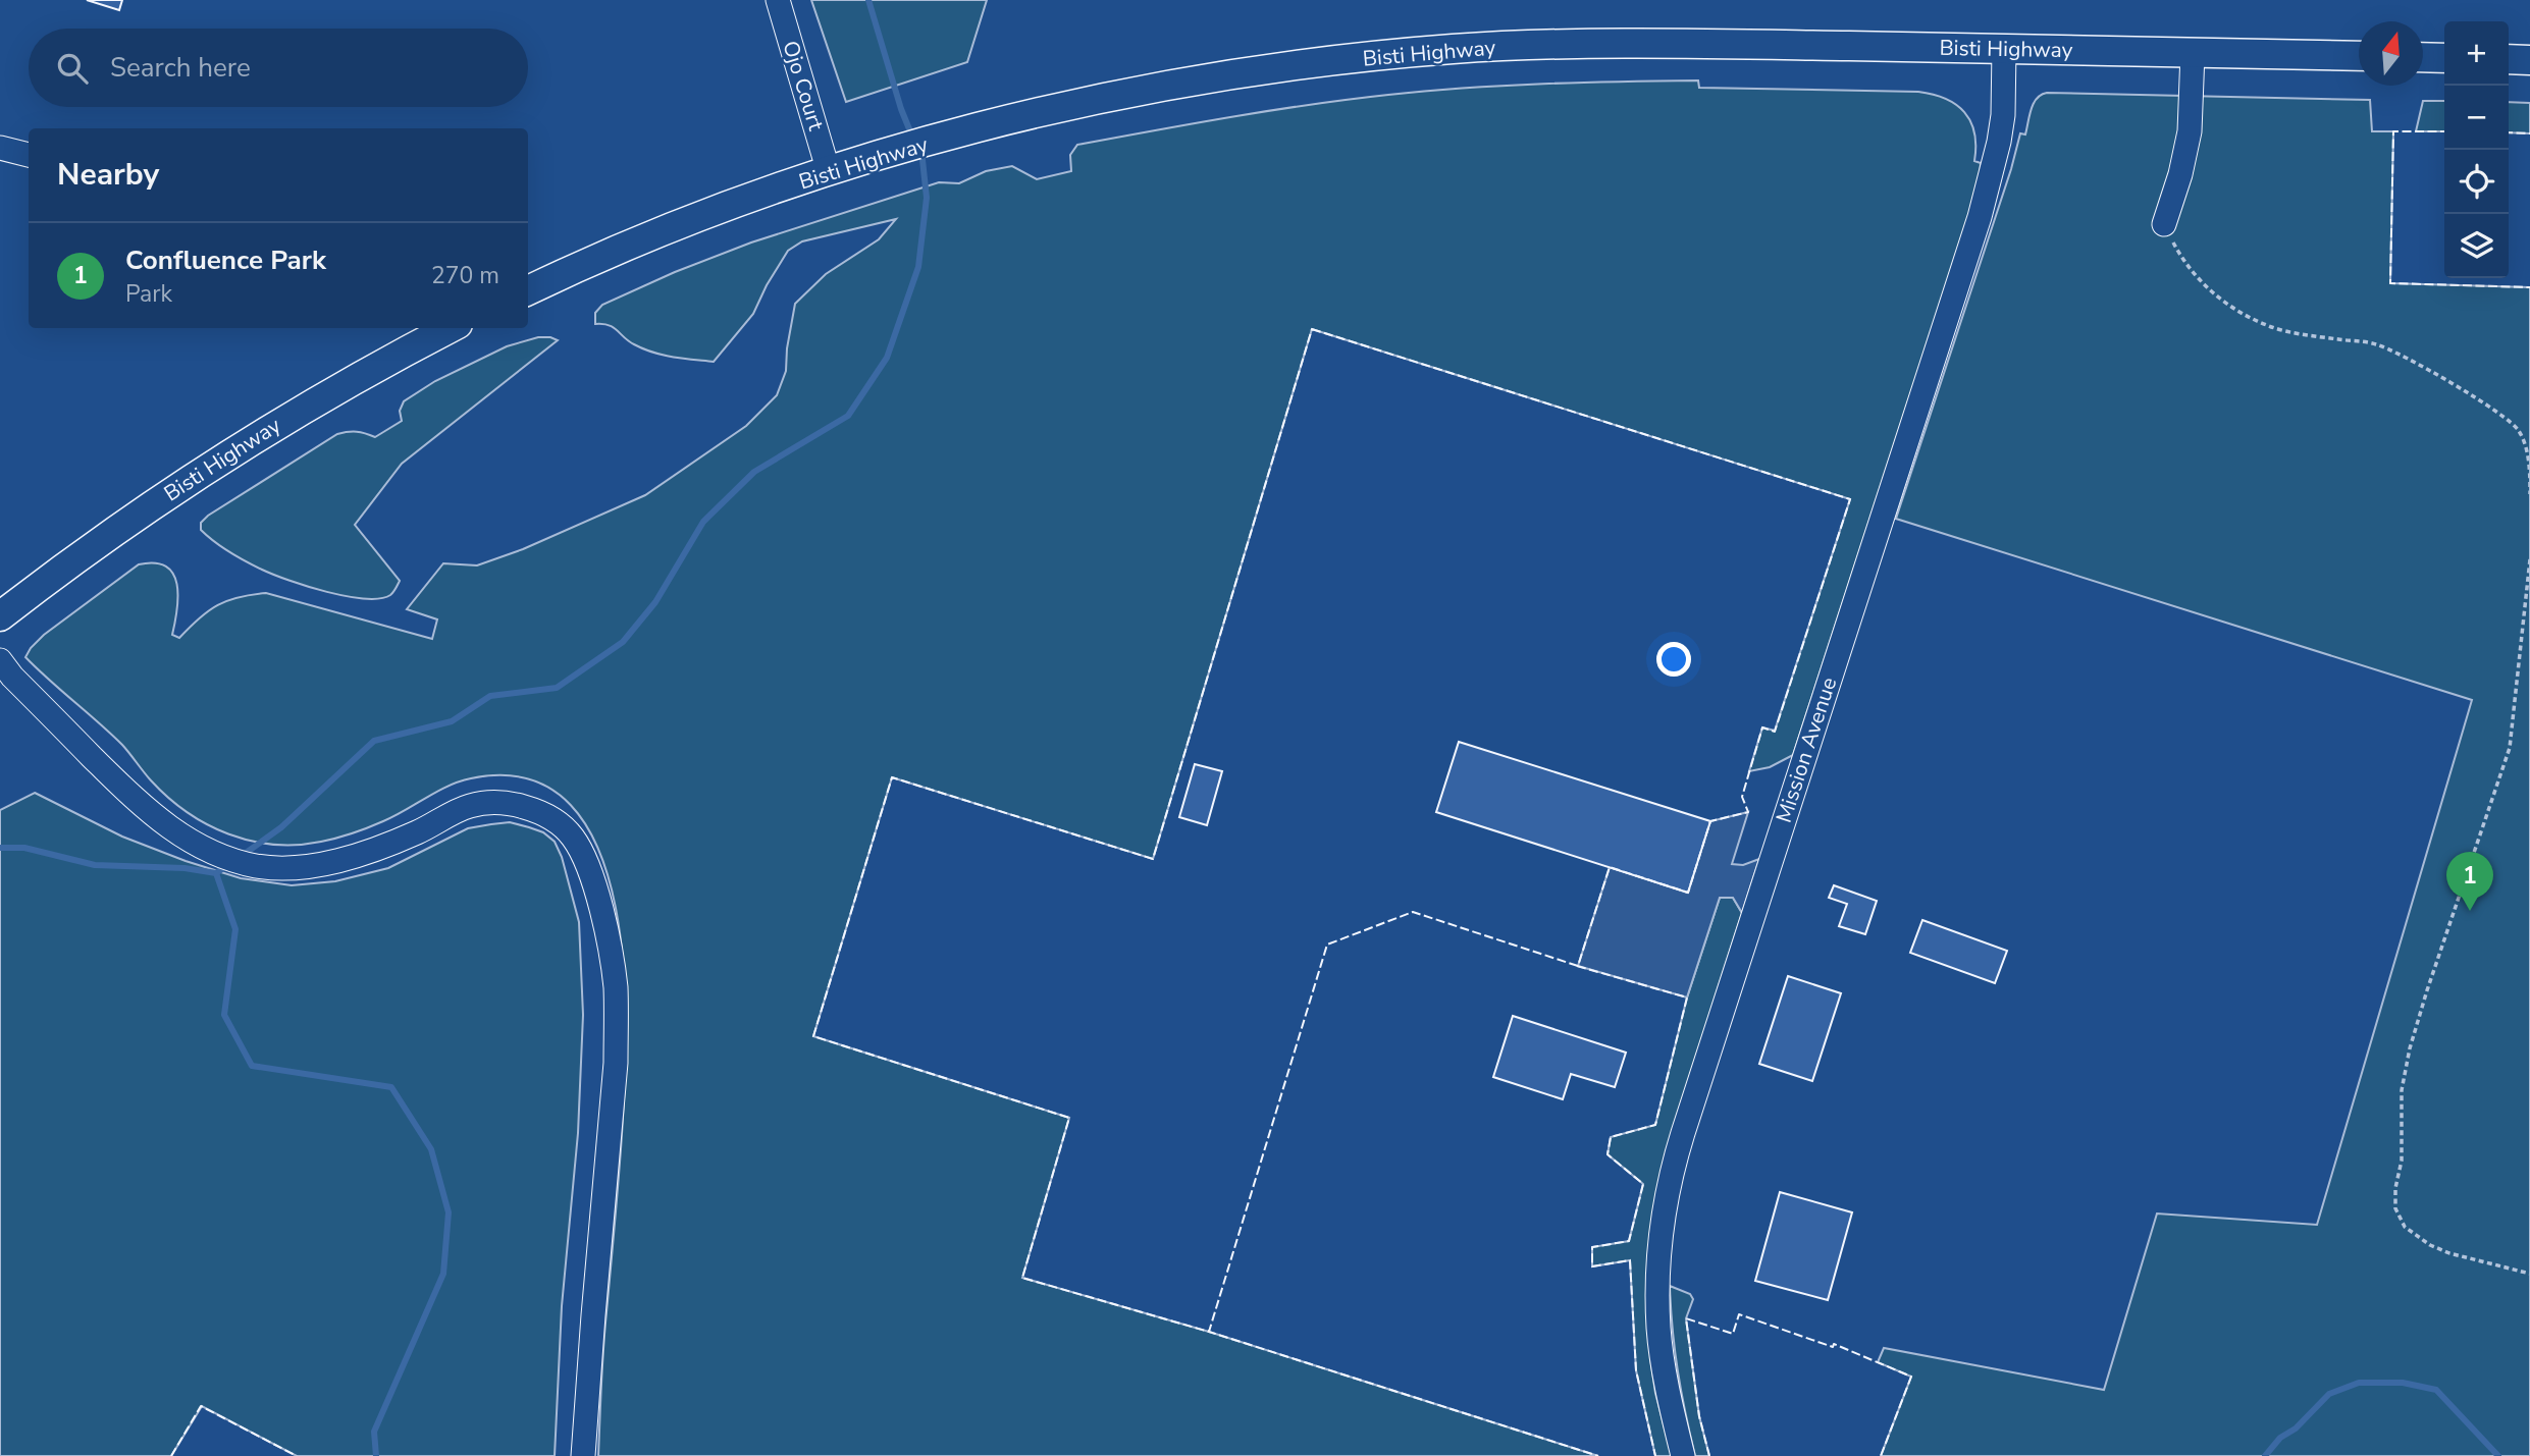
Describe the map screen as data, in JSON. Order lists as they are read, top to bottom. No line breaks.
{"streets":{"main road":["Bisti Highway"],"street":["Ojo Court","Mission Avenue"]},"crossings":[["Bisti Highway","Ojo Court"],["Bisti Highway","Mission Avenue"]],"north":"top","page":{"map_buttons":["+","−"],"search":"Search here","heading":"Nearby","list":[{"mark":"1","name":"Confluence Park","note":"Park","value":"270 m"}],"pins":"1"}}
